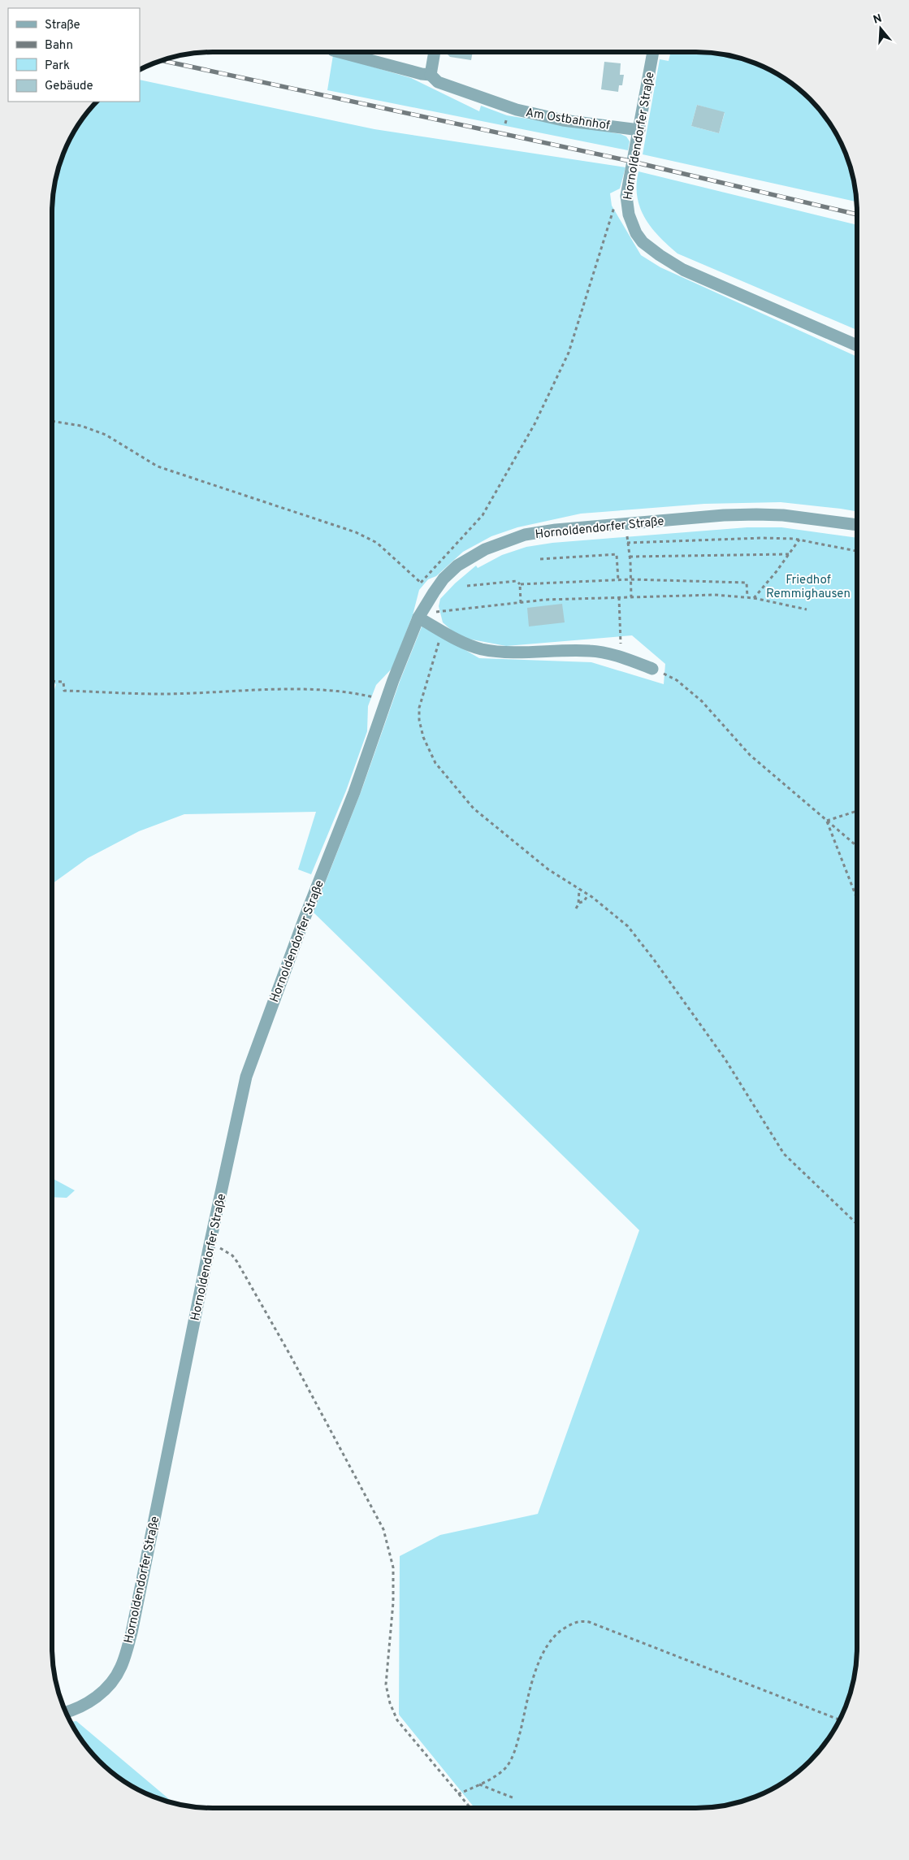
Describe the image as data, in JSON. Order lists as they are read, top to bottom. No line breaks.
{"streets":{"street":["Am Ostbahnhof","Hornoldendorfer Straße"]},"crossings":[["Am Ostbahnhof","Hornoldendorfer Straße"]],"parks":["Friedhof Remmighausen"],"legend":["Straße","Bahn","Park","Gebäude"],"north":"top"}
